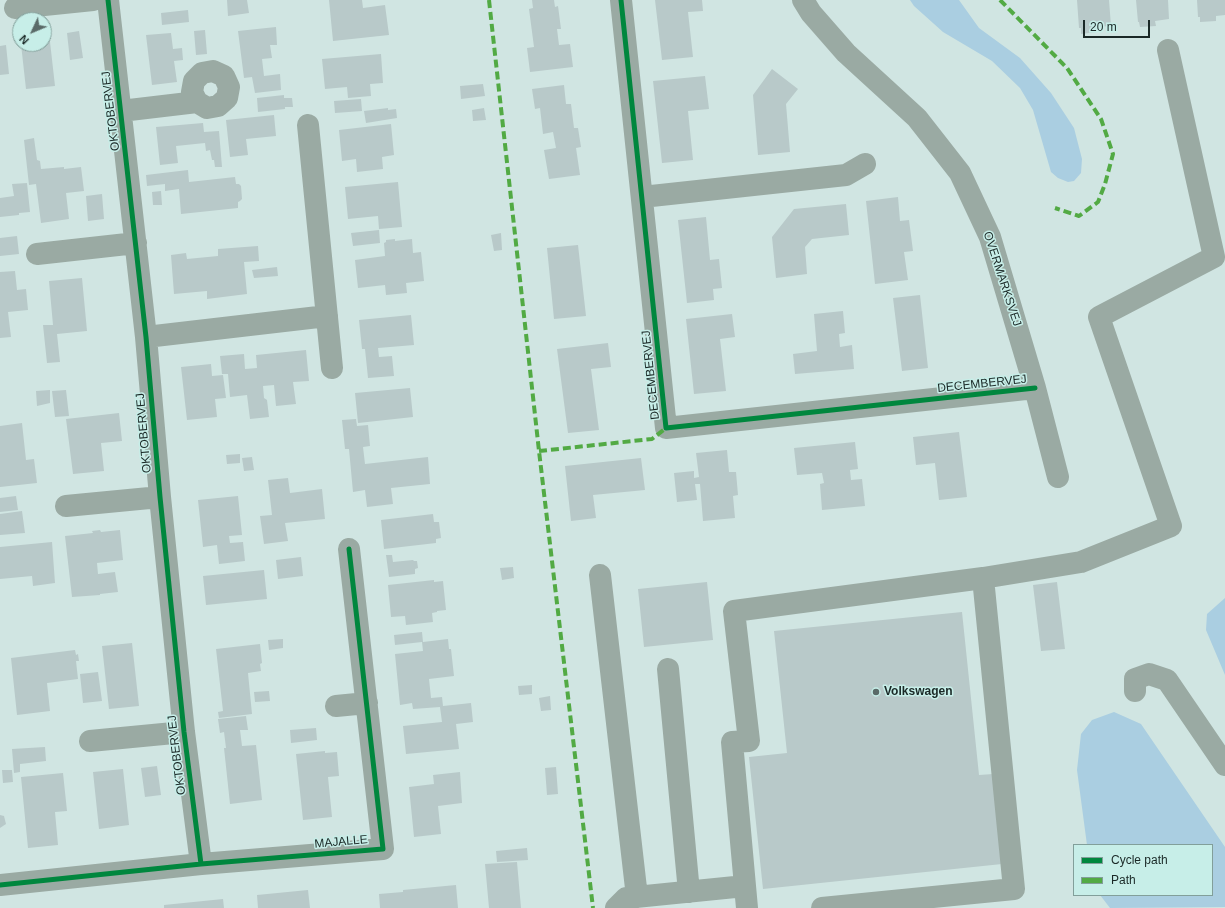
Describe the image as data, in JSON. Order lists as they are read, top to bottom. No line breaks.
{"streets":{"street":["OKTOBERVEJ","OVERMARKSVEJ","DECEMBERVEJ","MAJALLE"]},"crossings":[["OKTOBERVEJ","MAJALLE"],["OVERMARKSVEJ","DECEMBERVEJ"]],"places":["Volkswagen"],"legend":["Cycle path","Path"],"scale_bar":"20 m","north":"bottom left"}
